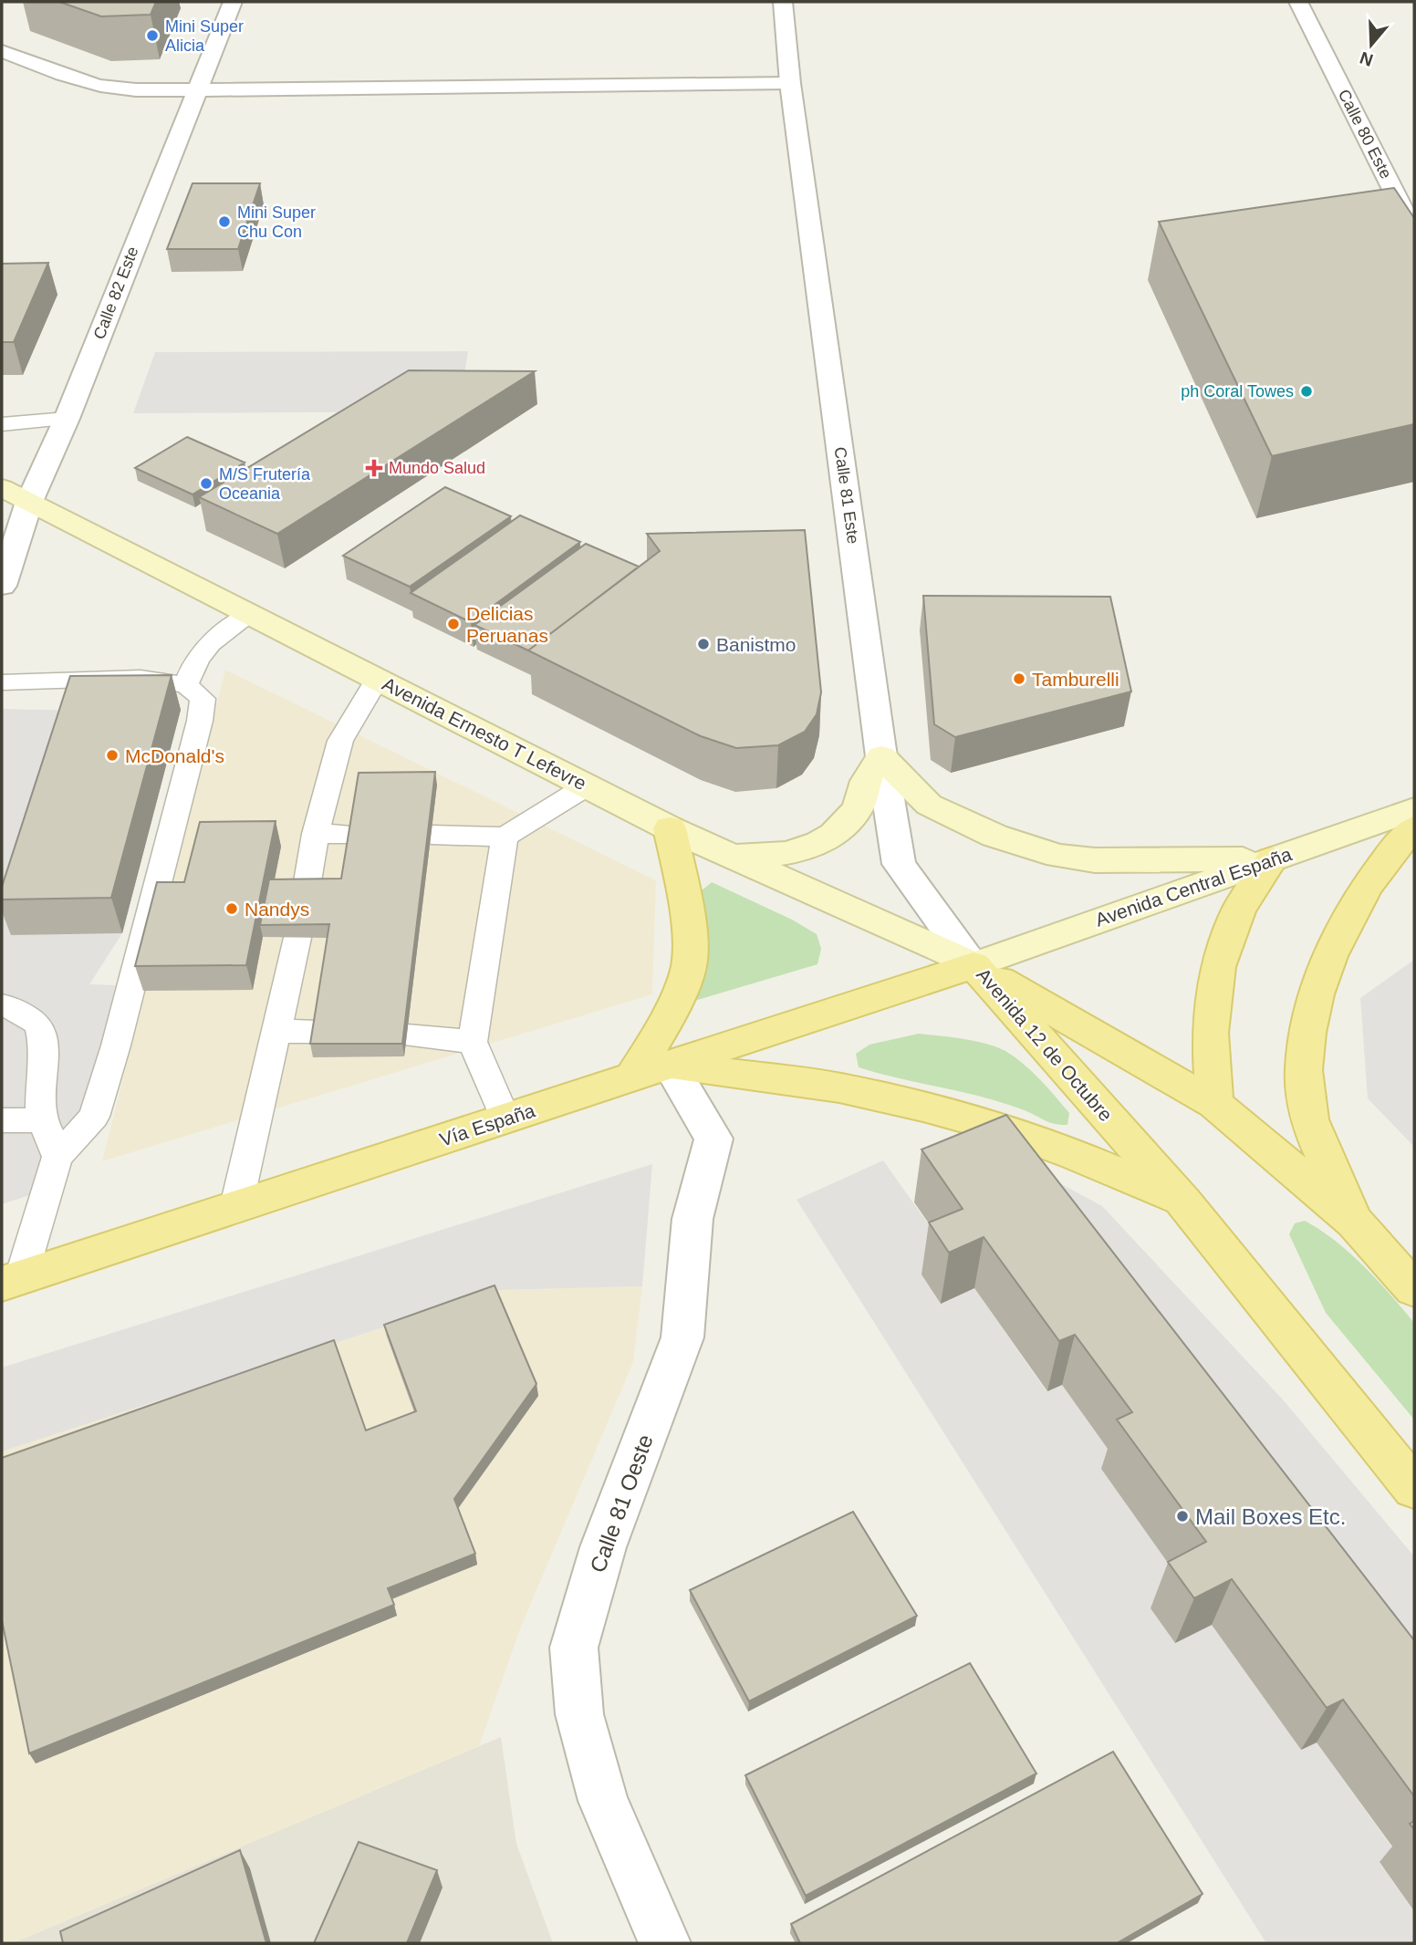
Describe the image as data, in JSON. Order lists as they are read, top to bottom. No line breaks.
{"streets":{"main road":["Avenida Ernesto T Lefevre","Avenida Central España","Avenida 12 de Octubre","Vía España"],"street":["Calle 80 Este","Calle 82 Este","Calle 81 Este","Calle 81 Oeste"]},"crossings":[["Calle 82 Este","Avenida Ernesto T Lefevre"],["Calle 81 Este","Avenida Ernesto T Lefevre"],["Calle 81 Este","Avenida Central España"],["Calle 81 Este","Avenida 12 de Octubre"],["Calle 81 Este","Vía España"],["Avenida Ernesto T Lefevre","Avenida Central España"],["Avenida Ernesto T Lefevre","Avenida 12 de Octubre"],["Avenida Ernesto T Lefevre","Vía España"],["Avenida Central España","Avenida 12 de Octubre"],["Avenida Central España","Vía España"],["Avenida 12 de Octubre","Vía España"],["Vía España","Calle 81 Oeste"]],"places":{"other":["Mini Super Alicia","Mini Super Chu Con","ph Coral Towes","M/S Frutería Oceania","Delicias Peruanas","Banistmo","Tamburelli","McDonald's","Nandys","Mail Boxes Etc."],"health":["Mundo Salud"]},"north":"bottom"}
